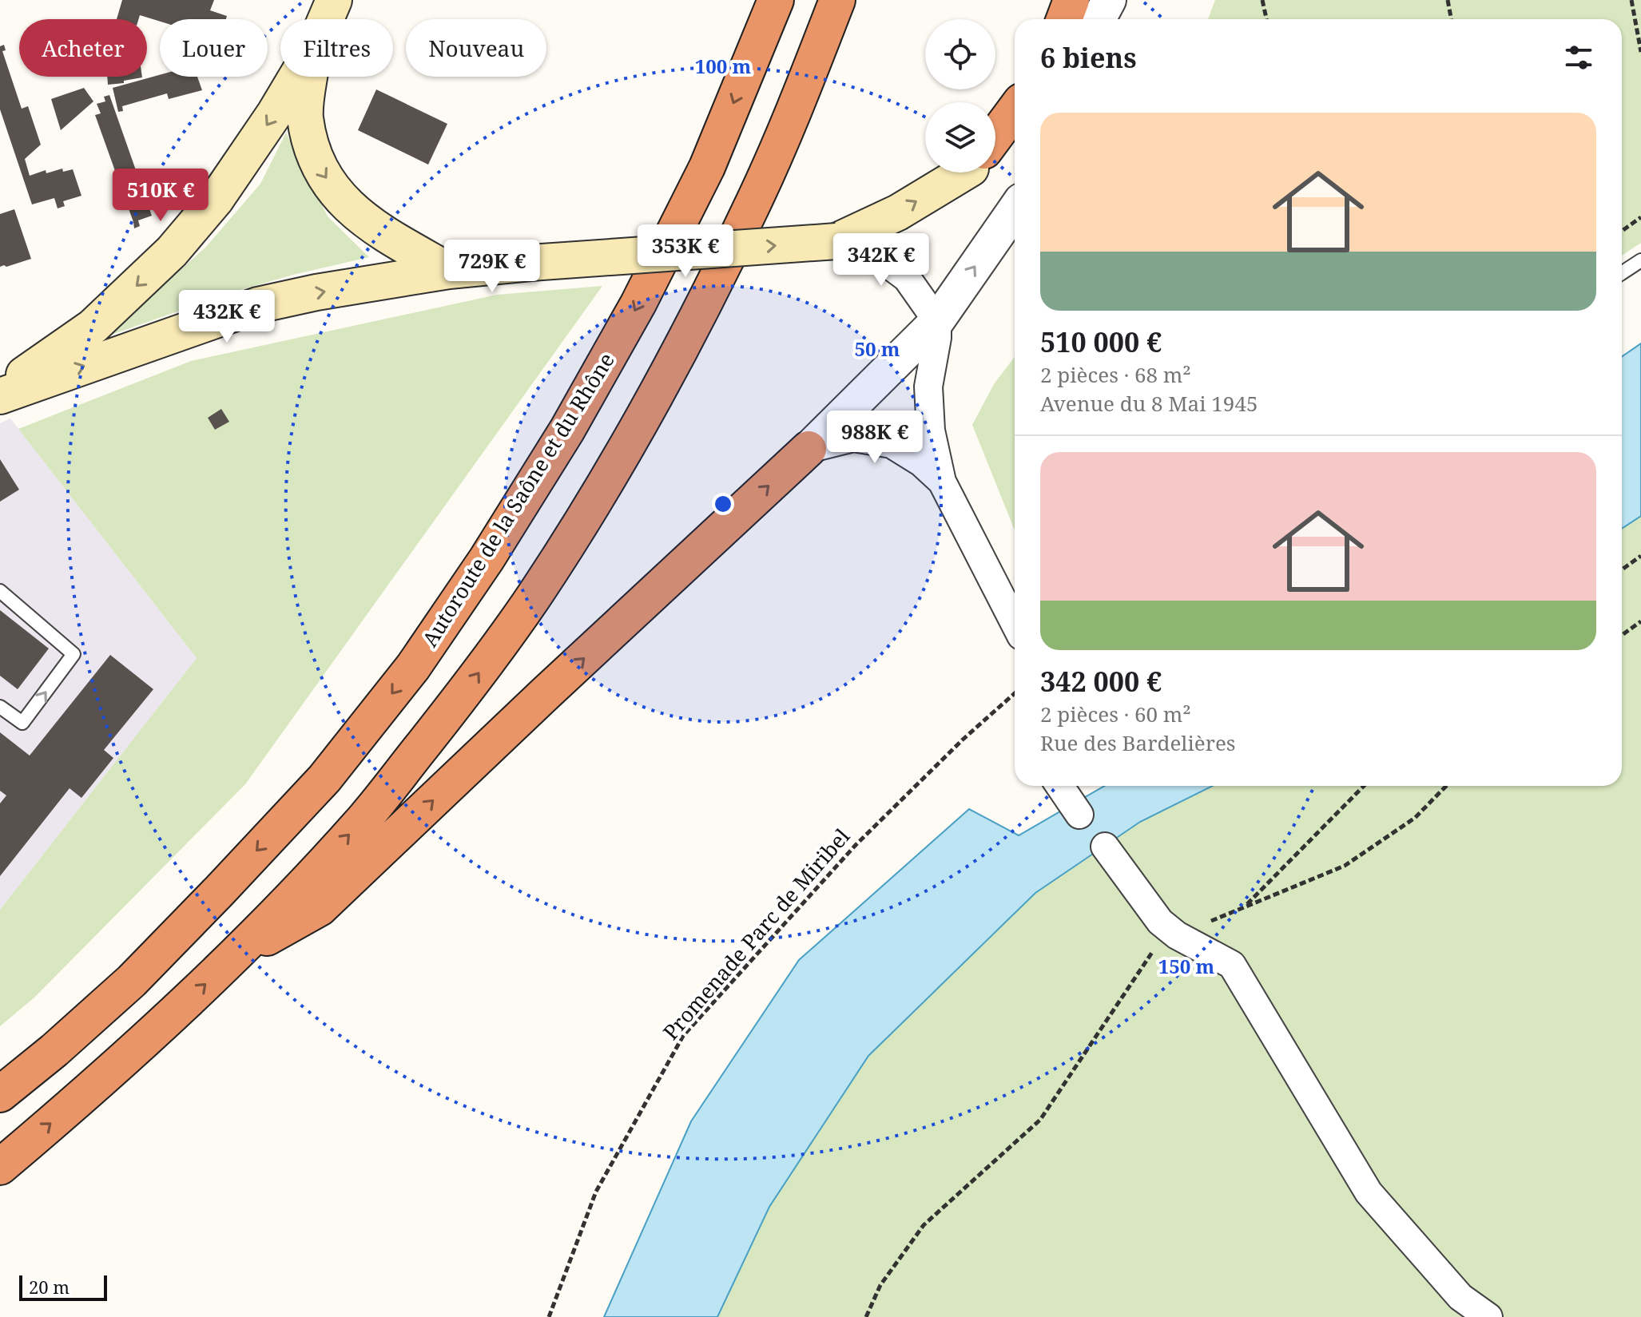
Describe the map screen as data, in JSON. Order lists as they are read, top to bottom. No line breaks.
{"streets":{"highway":["Autoroute de la Saône et du Rhône"],"path":["Promenade Parc de Miribel"]},"scale_bar":"20 m","page":{"chip":["Acheter","Louer","Filtres","Nouveau"],"heading":"6 biens","list":[{"name":"510 000 €","note":"2 pièces · 68 m² · Avenue du 8 Mai 1945"},{"name":"342 000 €","note":"2 pièces · 60 m² · Rue des Bardelières"}],"price":["510K €","353K €","342K €","729K €","432K €","988K €"],"scale":"20 m"},"rings":["100 m","50 m","150 m"]}
